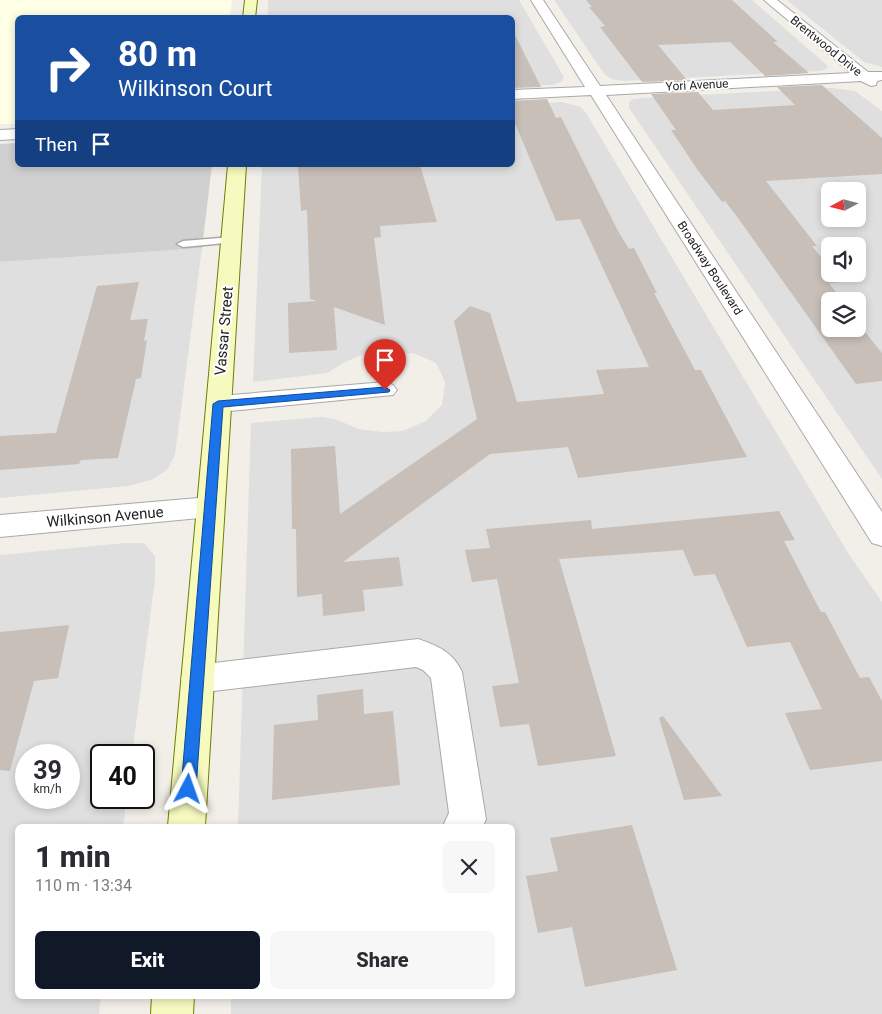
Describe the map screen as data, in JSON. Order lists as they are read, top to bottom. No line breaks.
{"streets":{"street":["Brentwood Drive","Yori Avenue","Broadway Boulevard","Vassar Street","Wilkinson Avenue"]},"crossings":[["Brentwood Drive","Yori Avenue"],["Yori Avenue","Broadway Boulevard"],["Vassar Street","Wilkinson Avenue"]],"north":"left","page":{"turn":["80 m","Wilkinson Court"],"then":"Then","speed":"39 km/h","limit":"40","heading":["1 min","110 m · 13:34"],"buttons":["Exit","Share"]}}
